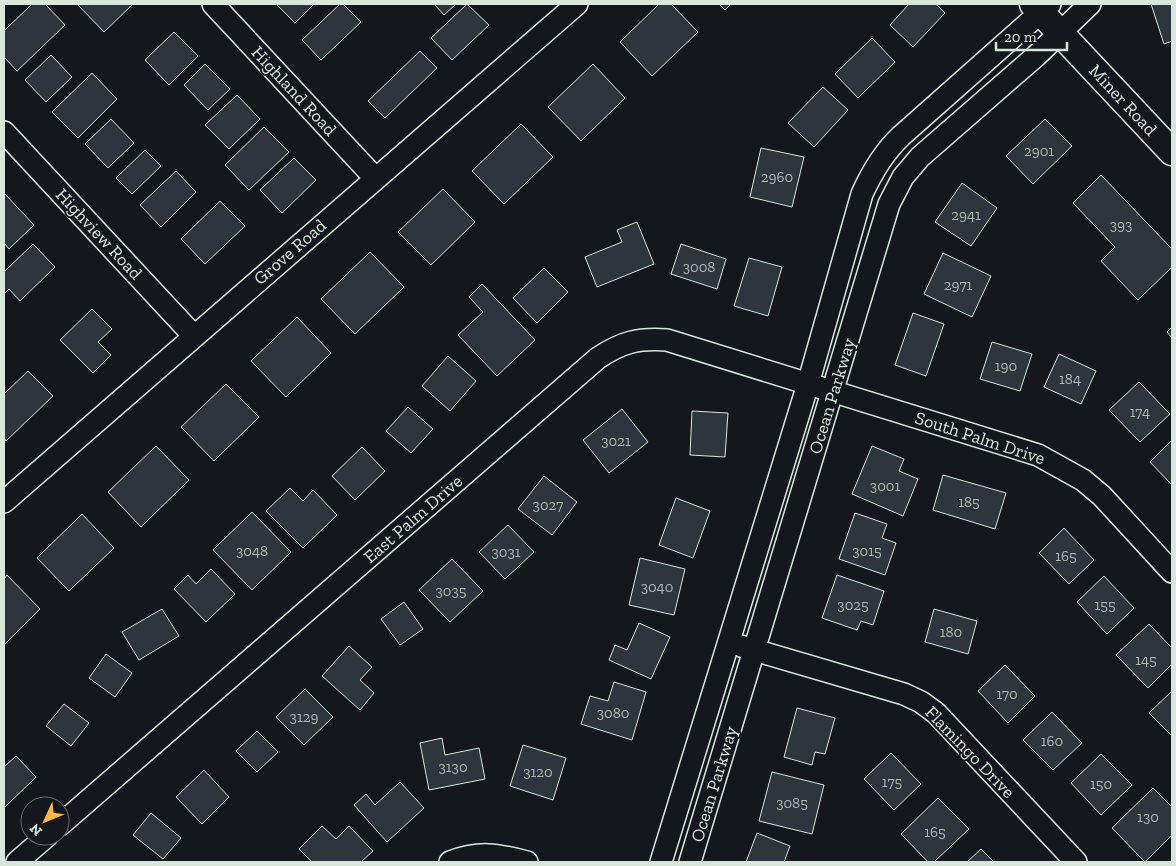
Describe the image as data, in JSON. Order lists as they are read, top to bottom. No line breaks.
{"streets":{"street":["Highland Road","Miner Road","Highview Road","Grove Road","Ocean Parkway","South Palm Drive","East Palm Drive","Flamingo Drive"]},"crossings":[["Highland Road","Grove Road"],["Miner Road","Ocean Parkway"],["Highview Road","Grove Road"],["Ocean Parkway","South Palm Drive"],["Ocean Parkway","East Palm Drive"],["Ocean Parkway","Flamingo Drive"],["South Palm Drive","East Palm Drive"]],"house_numbers":["2901","2960","2941","393","3008","2971","190","184","174","3021","3001","185","3027","3048","3015","3031","165","3040","3035","3025","155","180","145","170","3080","3129","160","3130","3120","175","150","3085","130","165"],"scale_bar":"20 m","north":"bottom left"}
